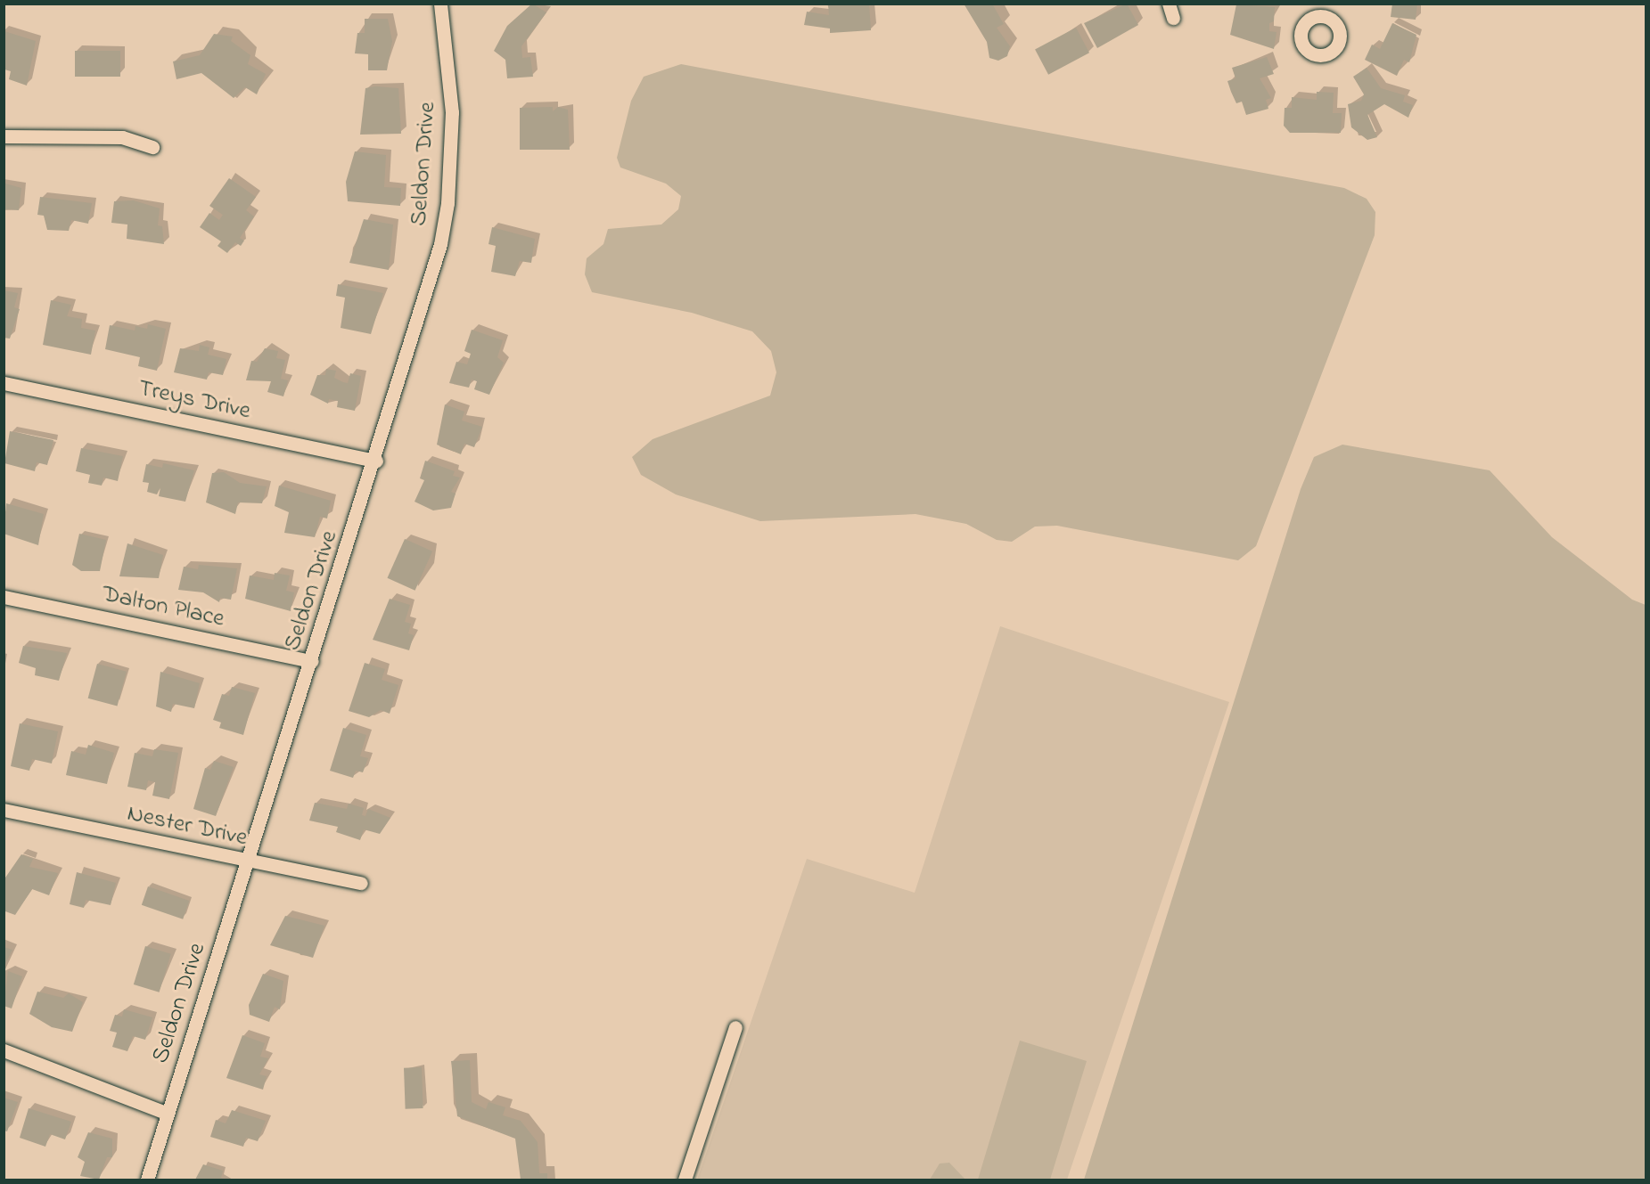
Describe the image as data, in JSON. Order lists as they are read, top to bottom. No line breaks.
{"streets":{"street":["Seldon Drive","Treys Drive","Dalton Place","Nester Drive"]},"crossings":[["Seldon Drive","Treys Drive"],["Seldon Drive","Dalton Place"],["Seldon Drive","Nester Drive"]]}
